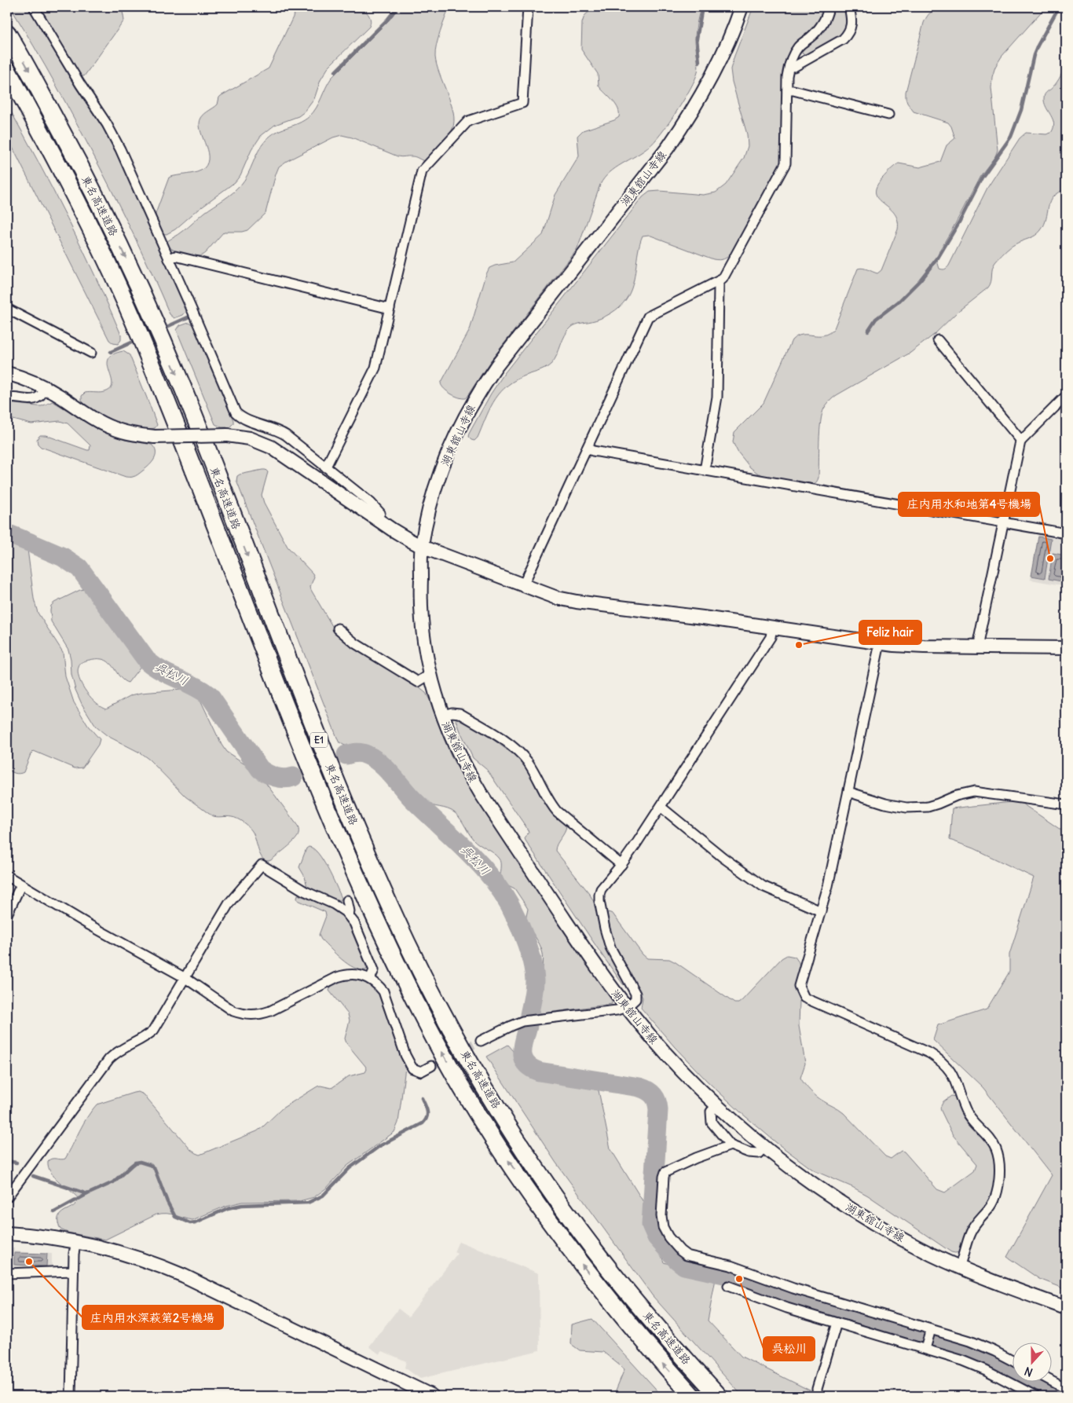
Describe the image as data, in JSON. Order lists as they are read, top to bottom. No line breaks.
{"streets":{"highway":["東名高速道路","E1"],"main road":["湖東舘山寺線"]},"water":["呉松川"],"places":["庄内用水和地第4号機場","Feliz hair","庄内用水深萩第2号機場","呉松川"],"north":"bottom"}
